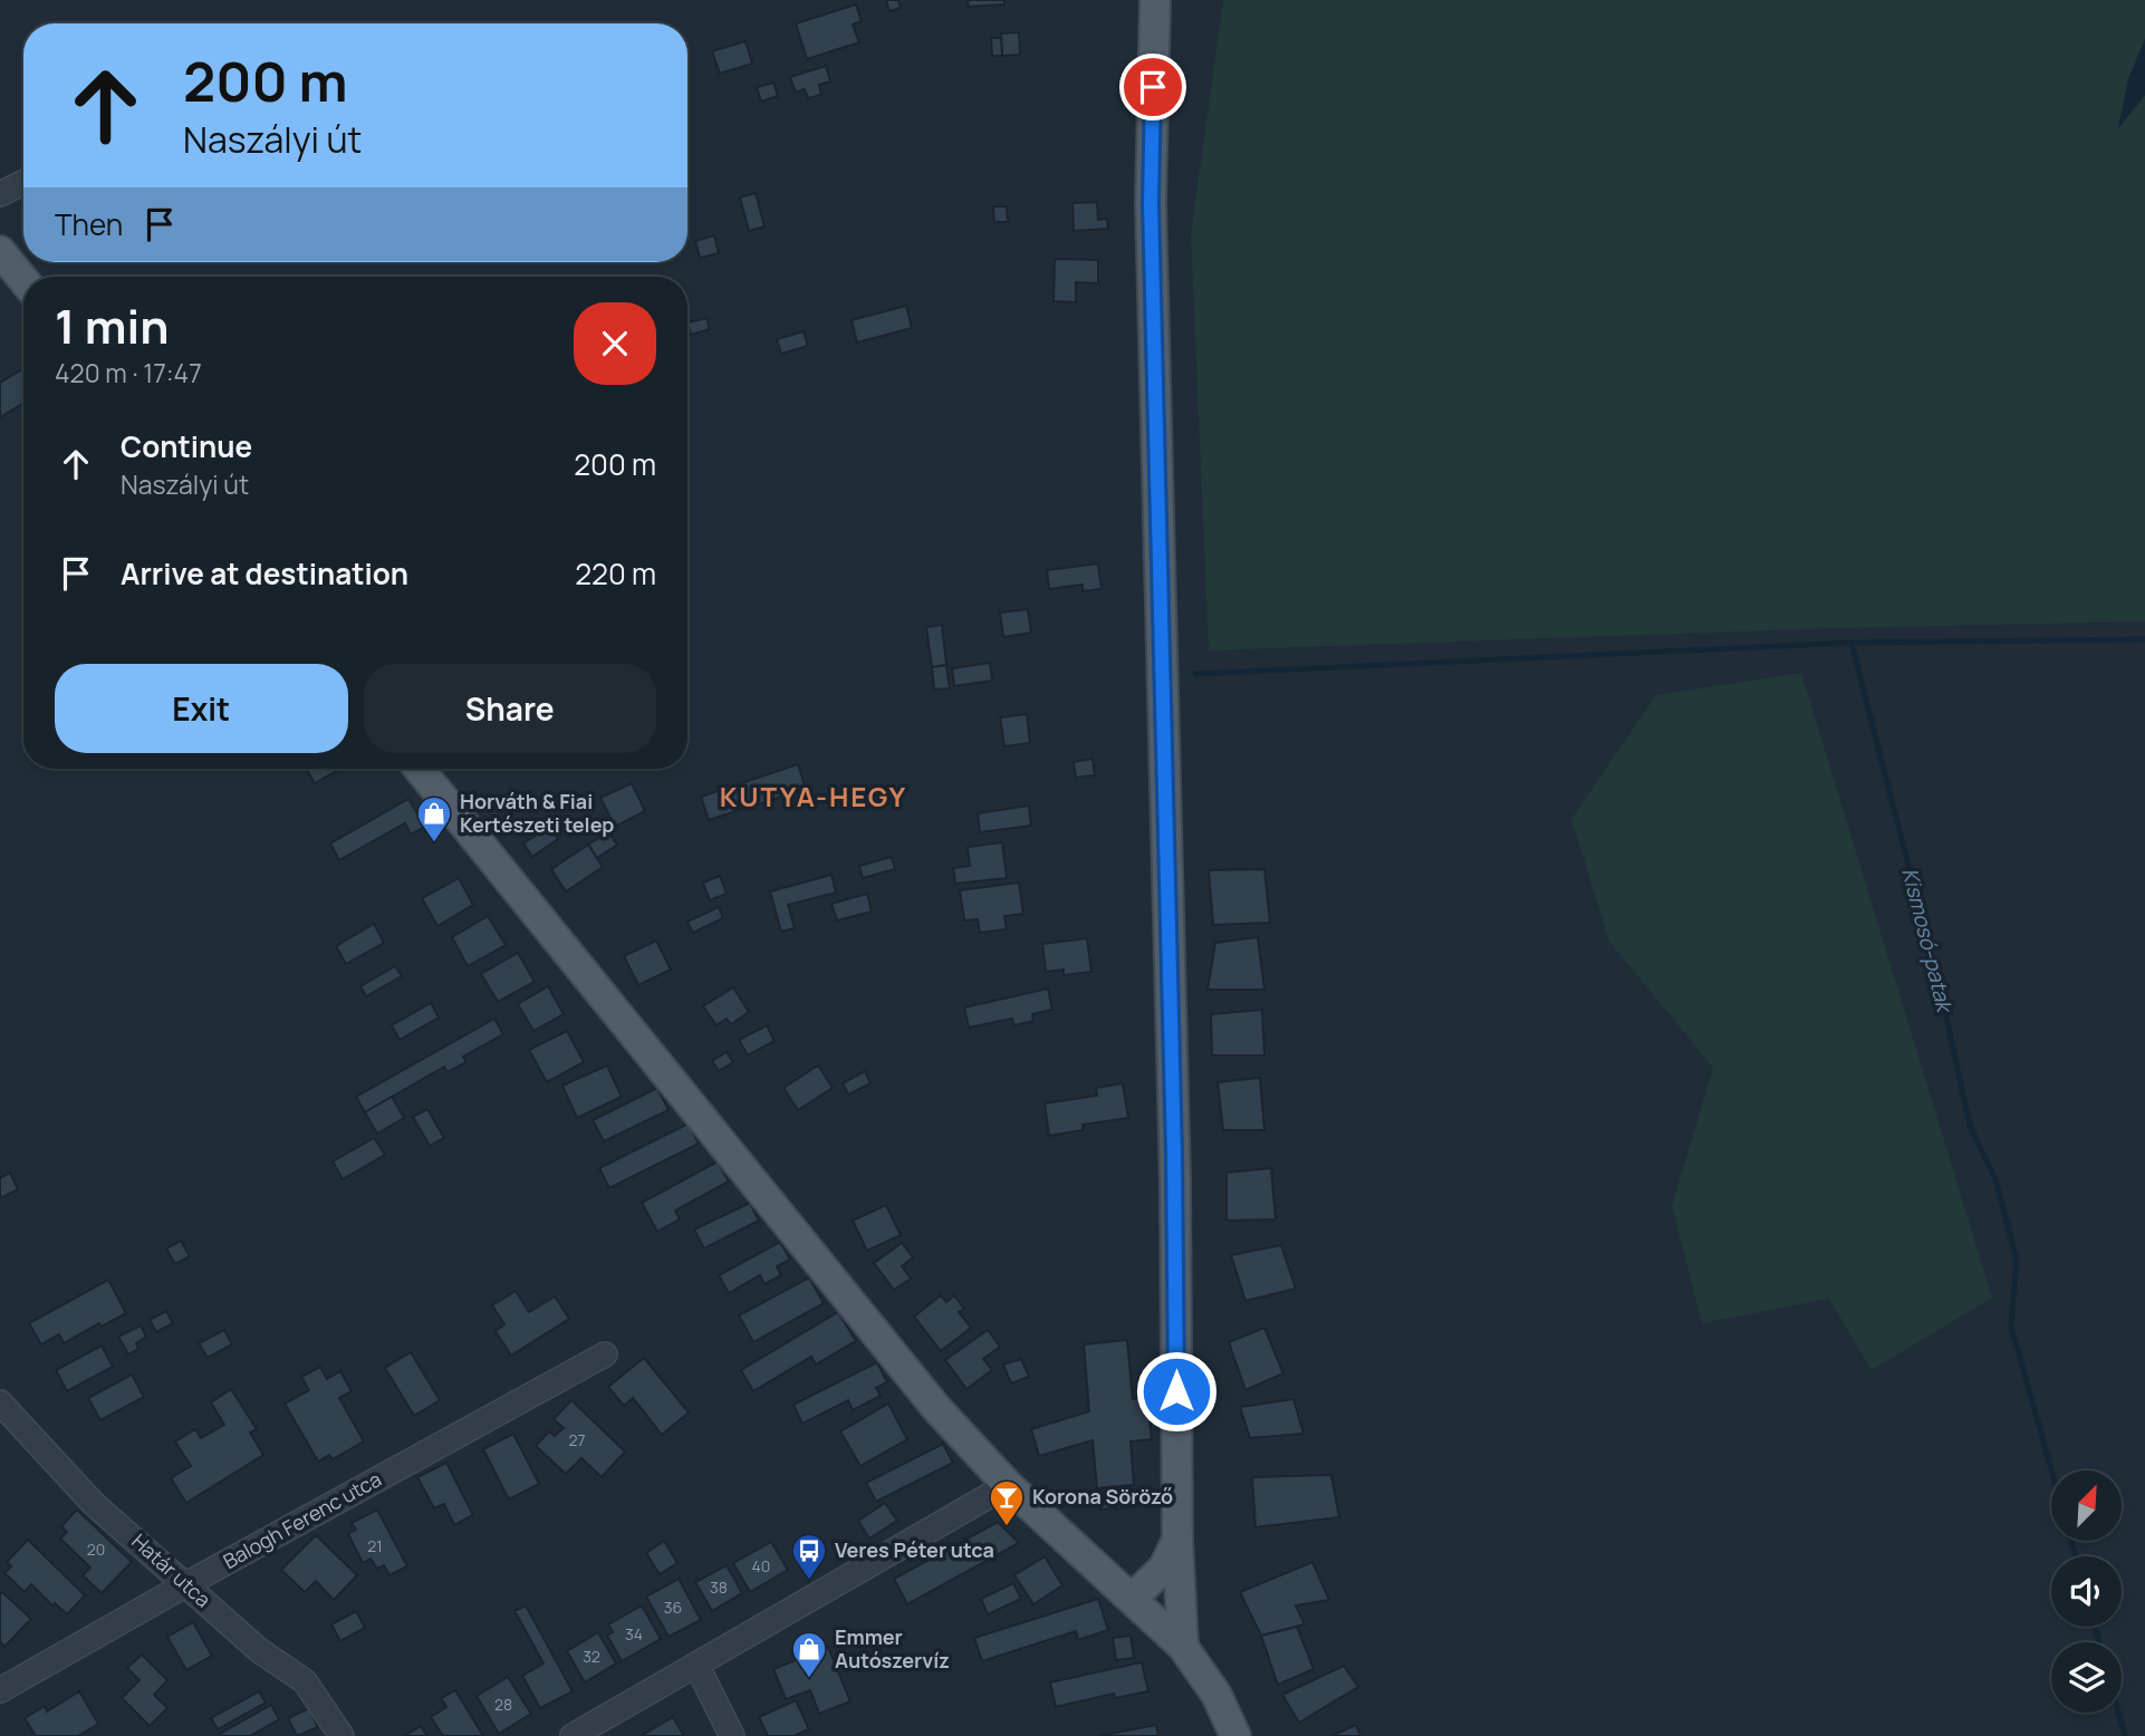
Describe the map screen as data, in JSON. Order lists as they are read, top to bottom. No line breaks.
{"streets":{"street":["Balogh Ferenc utca","Határ utca"]},"crossings":[["Balogh Ferenc utca","Határ utca"]],"districts":["KUTYA-HEGY"],"water":["Kismosó-patak"],"places":{"shop":["Horváth & Fiai Kertészeti telep","Emmer Autószervíz"],"bar":["Korona Söröző"],"bus stop":["Veres Péter utca"]},"house_numbers":["27","21","20","40","38","36","34","32","28"],"north":"top right","page":{"turn":["200 m","Naszályi út"],"then":"Then","heading":["1 min","420 m · 17:47"],"list":[{"name":"Continue","note":"Naszályi út","value":"200 m"},{"name":"Arrive at destination","value":"220 m"}],"buttons":["Exit","Share"]}}
